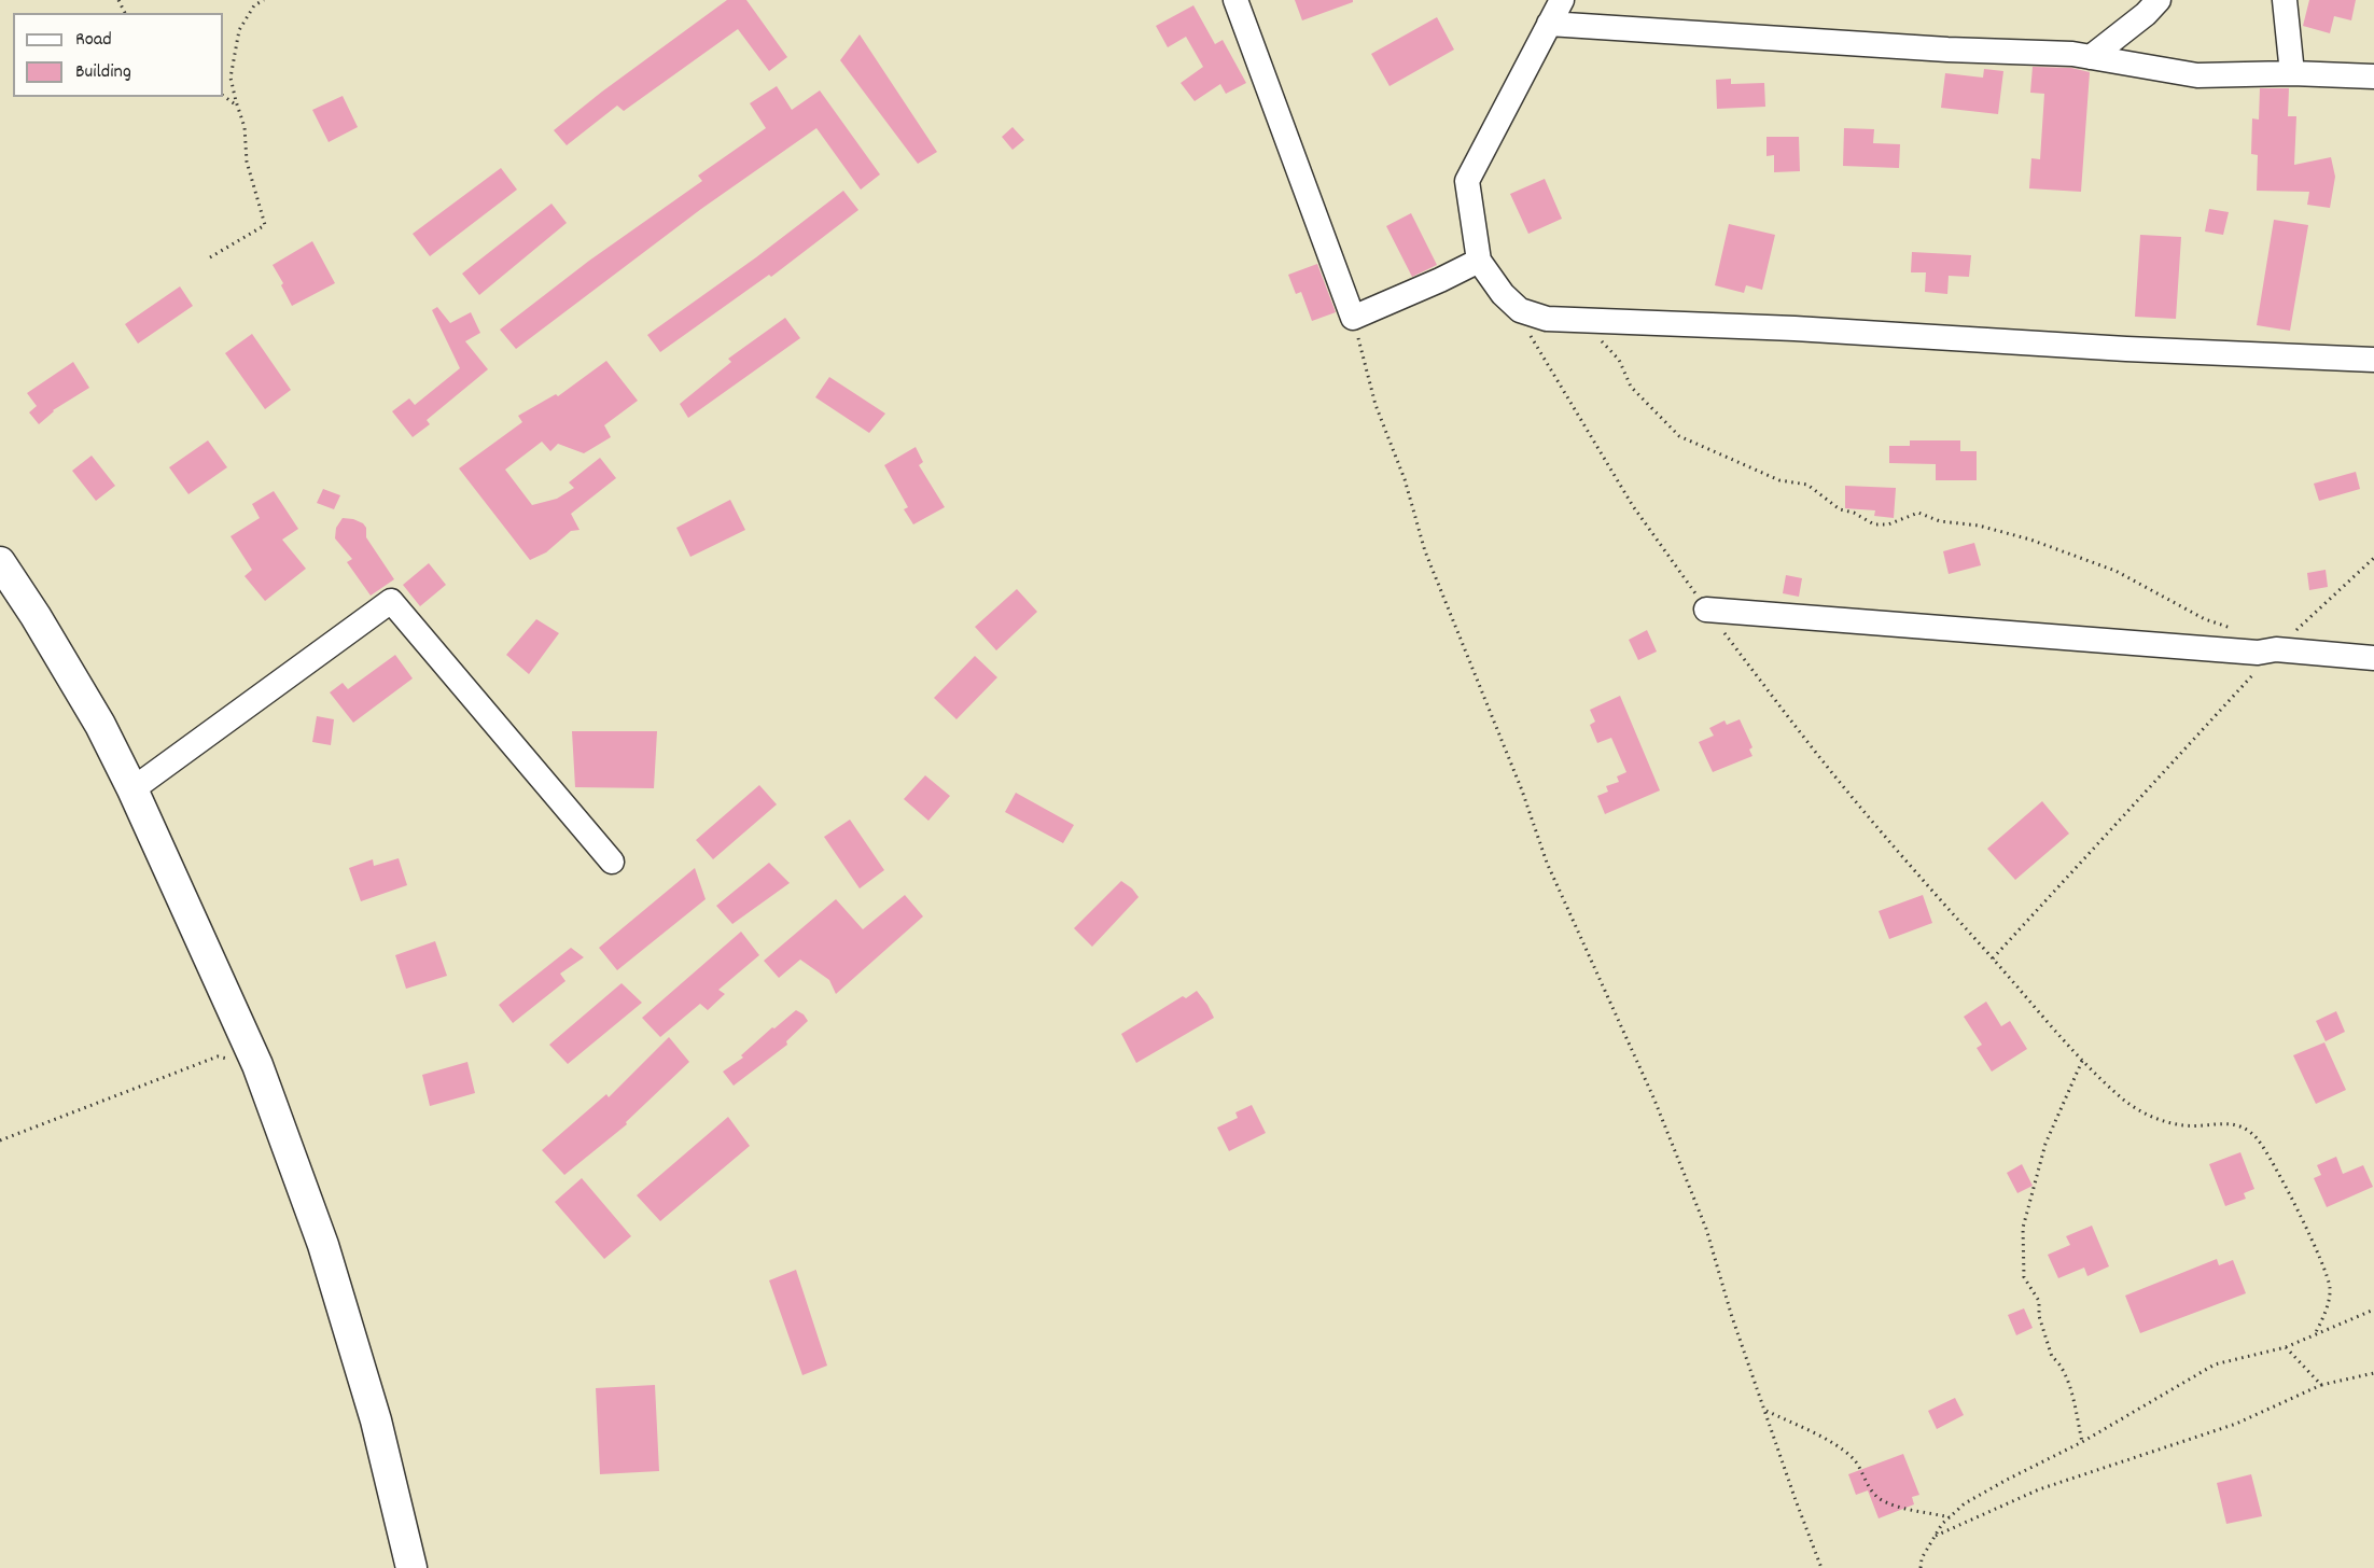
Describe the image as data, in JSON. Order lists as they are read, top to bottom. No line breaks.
{"legend":["Road","Building"]}
